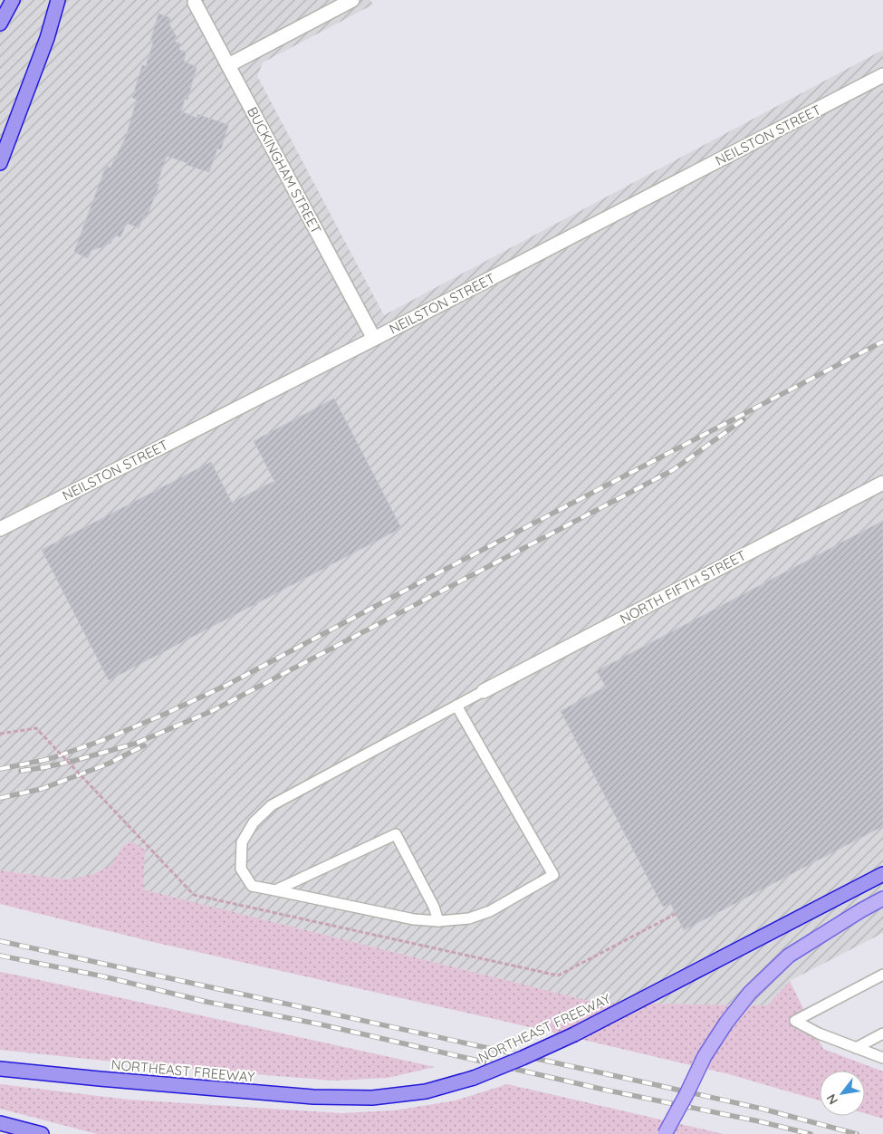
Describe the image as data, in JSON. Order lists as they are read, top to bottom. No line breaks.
{"streets":{"highway":["NORTHEAST FREEWAY"],"street":["NEILSTON STREET","BUCKINGHAM STREET","NORTH FIFTH STREET"]},"crossings":[["NEILSTON STREET","BUCKINGHAM STREET"]],"north":"bottom left"}
